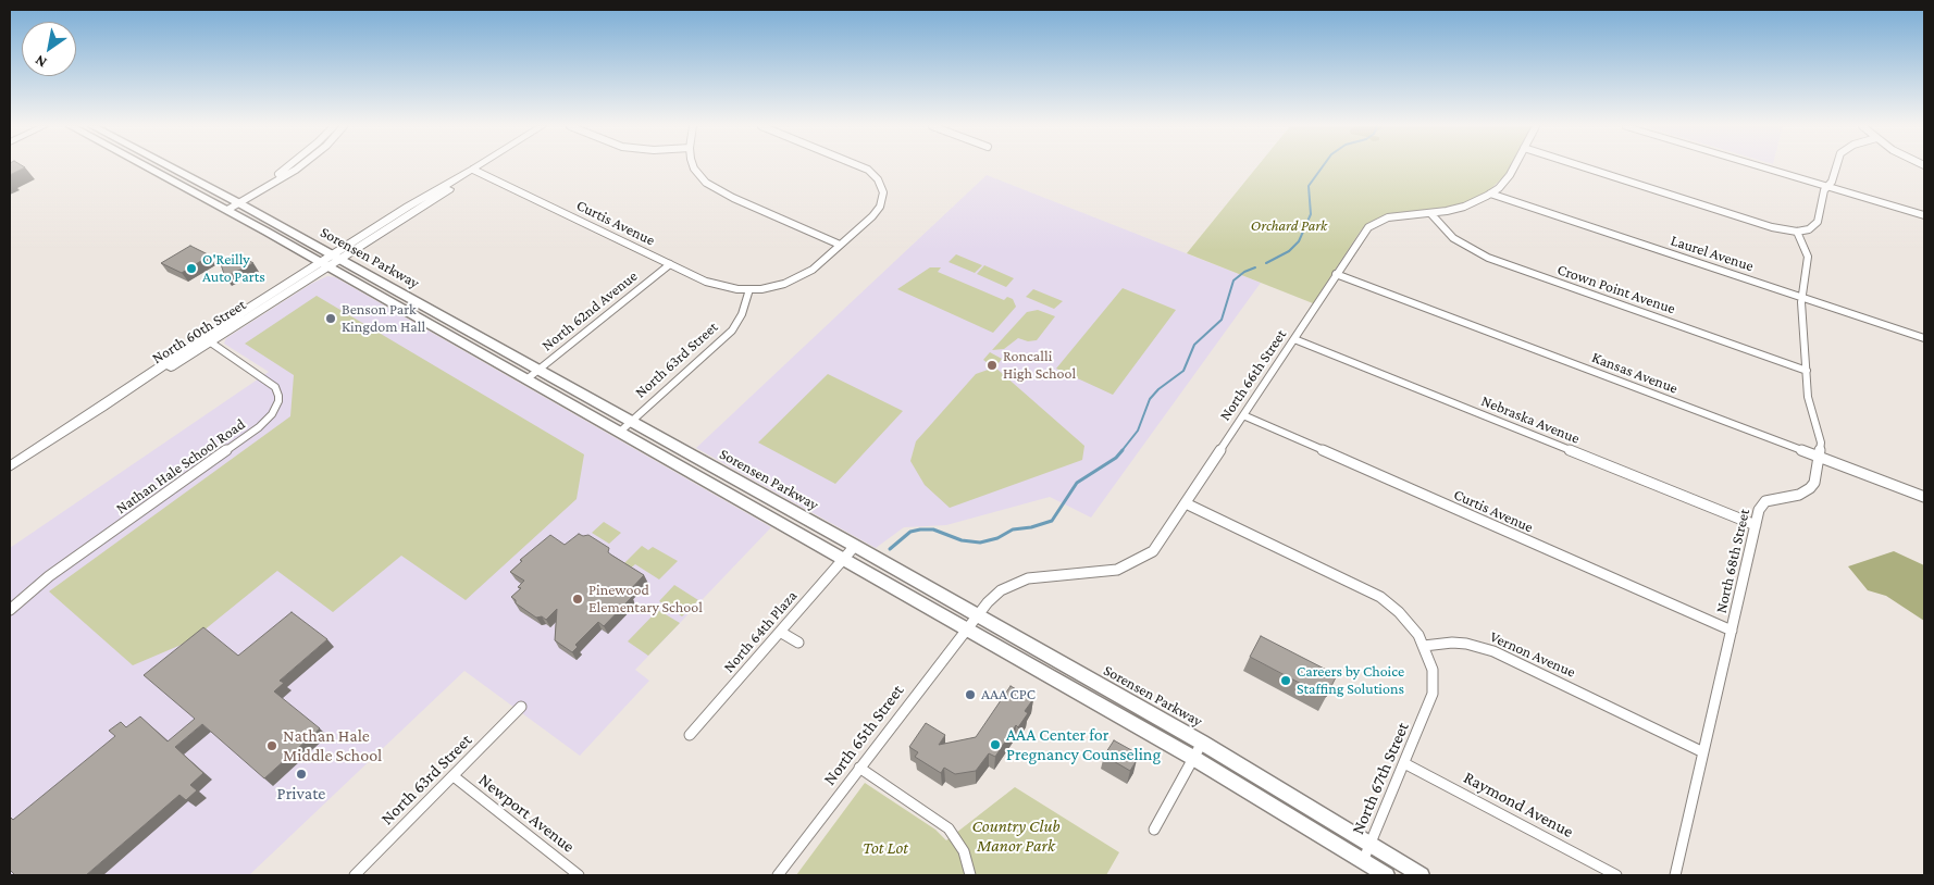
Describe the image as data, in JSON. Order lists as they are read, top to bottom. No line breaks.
{"streets":{"main road":["Sorensen Parkway","North 60th Street"],"street":["Curtis Avenue","Laurel Avenue","Crown Point Avenue","North 62nd Avenue","North 63rd Street","Kansas Avenue","North 66th Street","Nebraska Avenue","Nathan Hale School Road","North 68th Street","North 64th Plaza","Vernon Avenue","North 65th Street","North 67th Street","Raymond Avenue","Newport Avenue"]},"crossings":[["Curtis Avenue","North 62nd Avenue"],["Curtis Avenue","North 60th Street"],["Curtis Avenue","North 63rd Street"],["Curtis Avenue","North 66th Street"],["Curtis Avenue","North 68th Street"],["Laurel Avenue","North 66th Street"],["Laurel Avenue","North 68th Street"],["Sorensen Parkway","North 62nd Avenue"],["Sorensen Parkway","North 60th Street"],["Sorensen Parkway","North 63rd Street"],["Sorensen Parkway","North 66th Street"],["Sorensen Parkway","North 64th Plaza"],["Sorensen Parkway","North 65th Street"],["Sorensen Parkway","North 67th Street"],["Crown Point Avenue","North 66th Street"],["Crown Point Avenue","North 68th Street"],["North 60th Street","Nathan Hale School Road"],["North 63rd Street","Newport Avenue"],["Kansas Avenue","North 66th Street"],["Kansas Avenue","North 68th Street"],["North 66th Street","Nebraska Avenue"],["North 66th Street","North 65th Street"],["Nebraska Avenue","North 68th Street"],["North 68th Street","Vernon Avenue"],["Vernon Avenue","North 67th Street"],["North 67th Street","Raymond Avenue"]],"parks":["Orchard Park","Country Club Manor Park","Tot Lot"],"places":["O'Reilly Auto Parts","Benson Park Kingdom Hall","Roncalli High School","Pinewood Elementary School","Careers by Choice Staffing Solutions","AAA CPC","AAA Center for Pregnancy Counseling","Nathan Hale Middle School","Private"],"north":"bottom left"}
